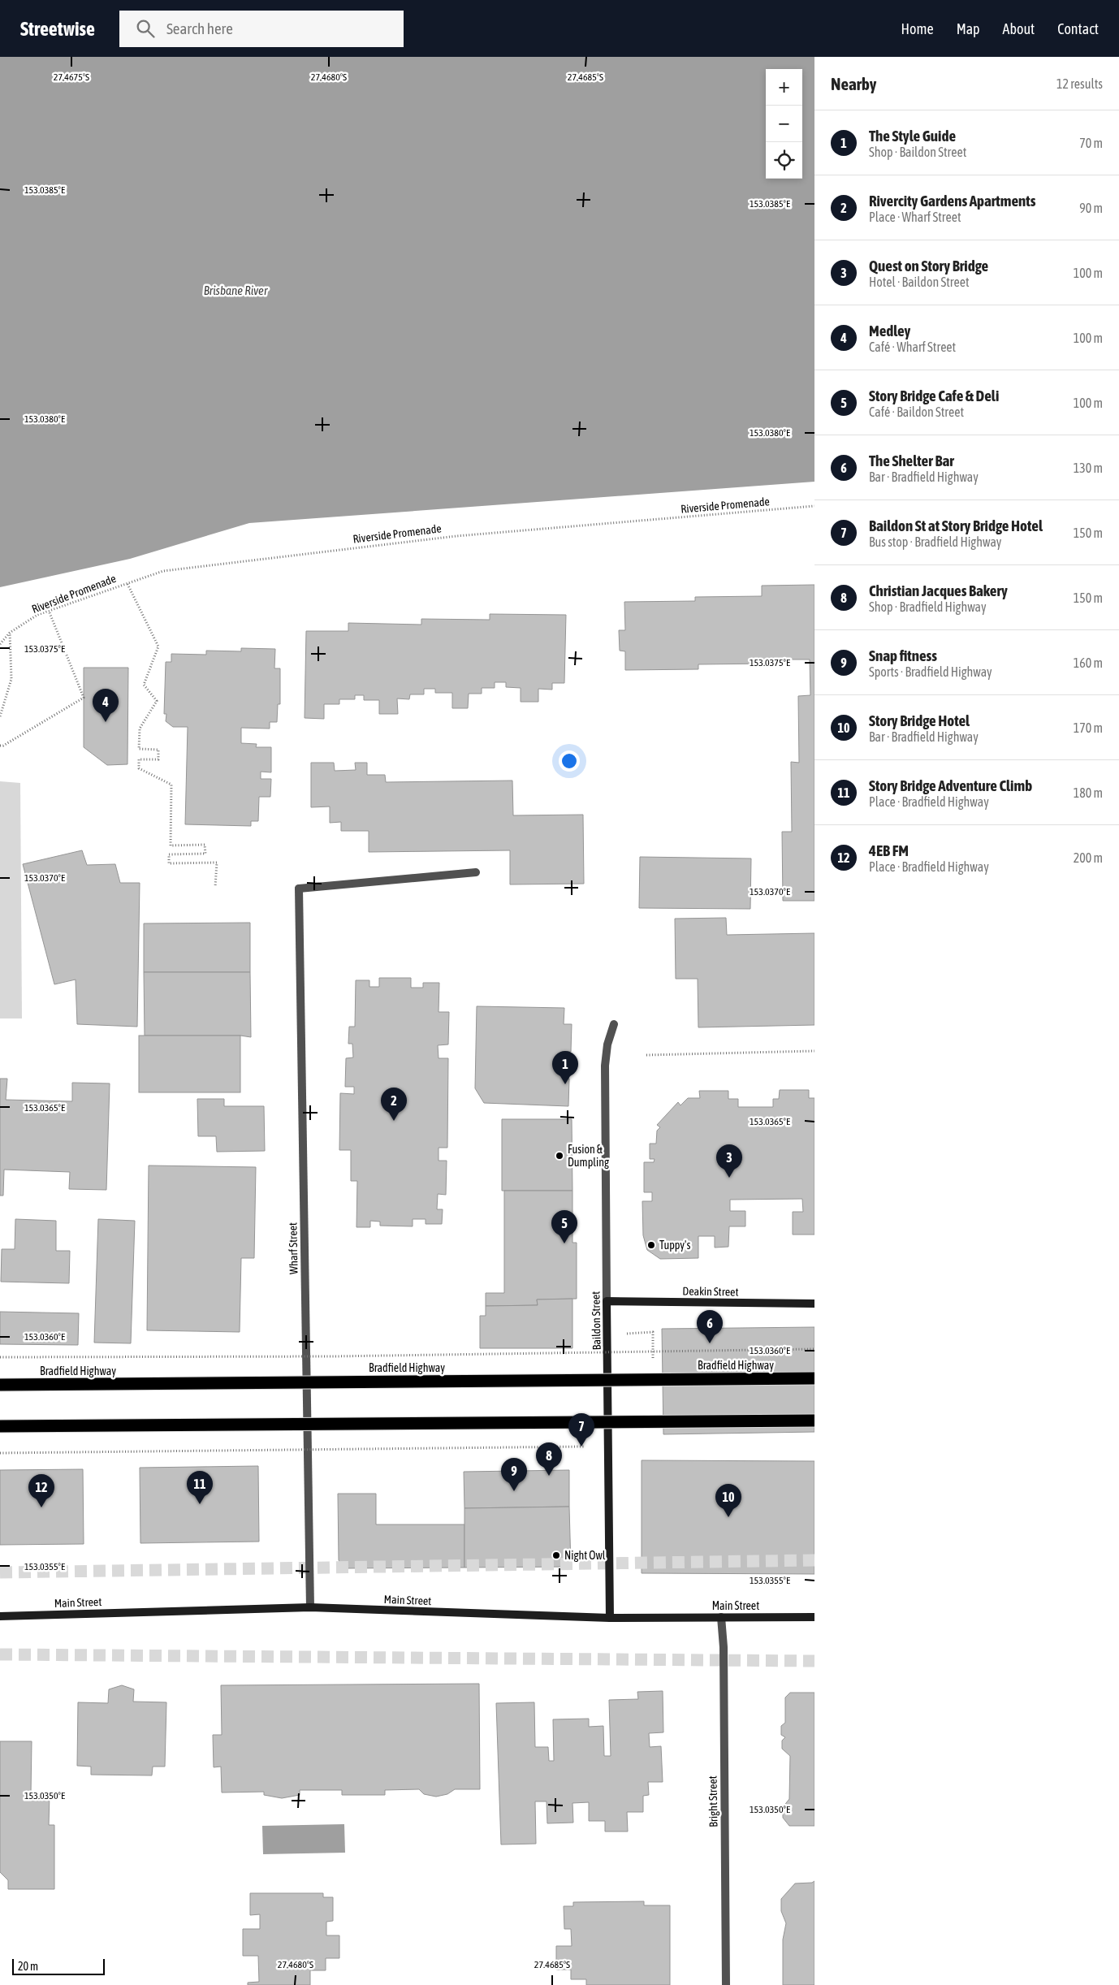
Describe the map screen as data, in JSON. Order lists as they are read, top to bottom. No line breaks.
{"streets":{"highway":["Bradfield Highway"],"street":["Wharf Street","Deakin Street","Baildon Street","Main Street","Bright Street"],"path":["Riverside Promenade"]},"crossings":[["Wharf Street","Main Street"],["Deakin Street","Baildon Street"],["Baildon Street","Main Street"],["Main Street","Bright Street"]],"water":["Brisbane River"],"places":["Fusion & Dumpling","Tuppy's","Night Owl"],"scale_bar":"20 m","page":{"header":"Streetwise","search":"Search here","nav":["Home","Map","About","Contact"],"heading":["Nearby","12 results"],"map_buttons":["+","−"],"list":[{"mark":"1","name":"The Style Guide","note":"Shop · Baildon Street","value":"70 m"},{"mark":"2","name":"Rivercity Gardens Apartments","note":"Place · Wharf Street","value":"90 m"},{"mark":"3","name":"Quest on Story Bridge","note":"Hotel · Baildon Street","value":"100 m"},{"mark":"4","name":"Medley","note":"Café · Wharf Street","value":"100 m"},{"mark":"5","name":"Story Bridge Cafe & Deli","note":"Café · Baildon Street","value":"100 m"},{"mark":"6","name":"The Shelter Bar","note":"Bar · Bradfield Highway","value":"130 m"},{"mark":"7","name":"Baildon St at Story Bridge Hotel","note":"Bus stop · Bradfield Highway","value":"150 m"},{"mark":"8","name":"Christian Jacques Bakery","note":"Shop · Bradfield Highway","value":"150 m"},{"mark":"9","name":"Snap fitness","note":"Sports · Bradfield Highway","value":"160 m"},{"mark":"10","name":"Story Bridge Hotel","note":"Bar · Bradfield Highway","value":"170 m"},{"mark":"11","name":"Story Bridge Adventure Climb","note":"Place · Bradfield Highway","value":"180 m"},{"mark":"12","name":"4EB FM","note":"Place · Bradfield Highway","value":"200 m"}],"pins":["4","1","2","3","5","6","7","8","9","11","12","10"],"scale":"20 m"},"coordinates":["27.4675°S","27.4680°S","27.4685°S","153.0385°E","153.0380°E","153.0375°E","153.0370°E","153.0365°E","153.0360°E","153.0355°E","153.0350°E"]}
